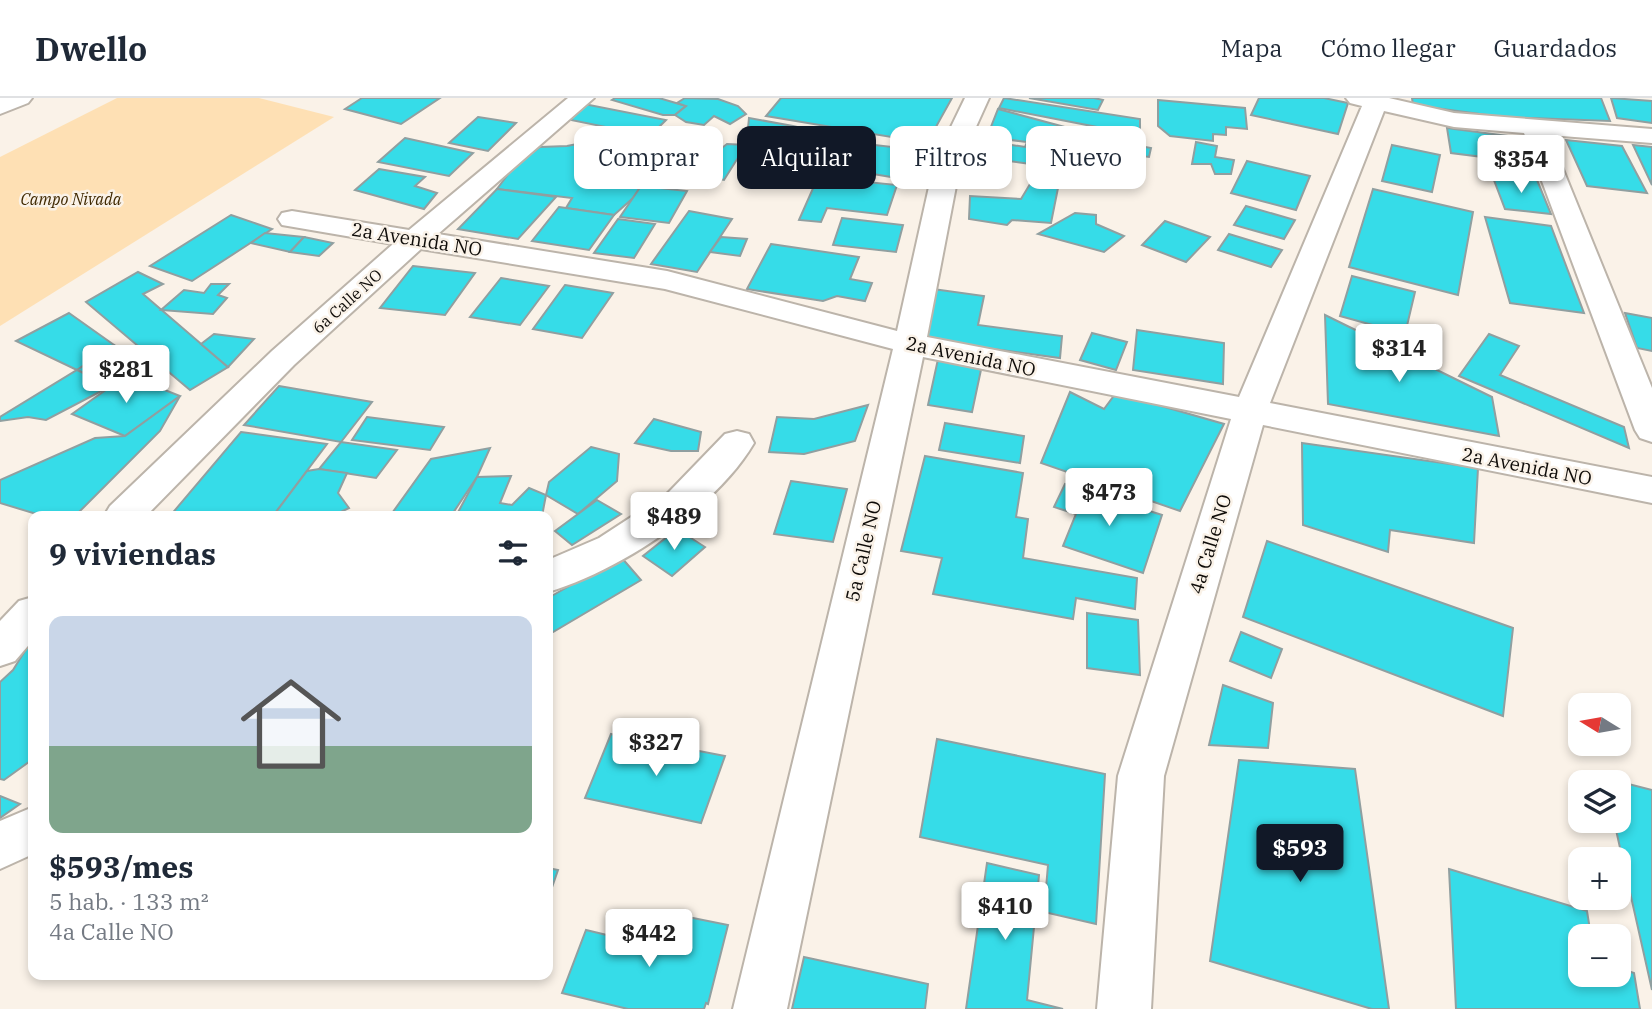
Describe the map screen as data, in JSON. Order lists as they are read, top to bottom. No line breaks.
{"streets":{"street":["2a Avenida NO","6a Calle NO","4a Calle NO","5a Calle NO"]},"crossings":[["2a Avenida NO","6a Calle NO"],["2a Avenida NO","4a Calle NO"],["2a Avenida NO","5a Calle NO"]],"parks":["Campo Nivada"],"north":"left","page":{"header":"Dwello","nav":["Mapa","Cómo llegar","Guardados"],"chip":["Comprar","Alquilar","Filtros","Nuevo"],"price":["$354","$314","$281","$473","$489","$327","$593","$410","$442"],"heading":"9 viviendas","list":[{"name":"$593/mes","note":"5 hab. · 133 m² · 4a Calle NO"}],"map_buttons":["+","−"]}}
